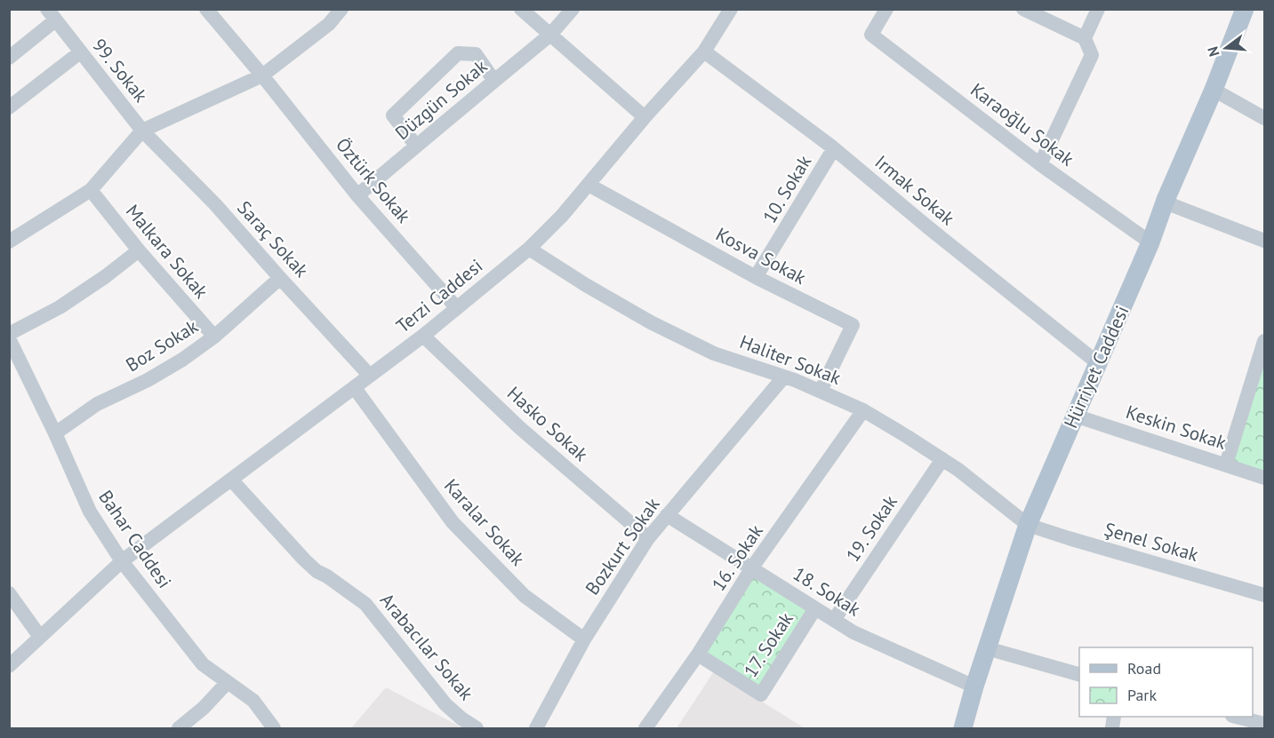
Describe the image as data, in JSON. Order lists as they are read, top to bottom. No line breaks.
{"streets":{"main road":["Hürriyet Caddesi"],"street":["99. Sokak","Düzgün Sokak","Karaoğlu Sokak","Öztürk Sokak","10. Sokak","Irmak Sokak","Saraç Sokak","Malkara Sokak","Kosva Sokak","Terzi Caddesi","Boz Sokak","Haliter Sokak","Hasko Sokak","Keskin Sokak","Karalar Sokak","19. Sokak","Bahar Caddesi","Şenel Sokak","Bozkurt Sokak","16. Sokak","18. Sokak","17. Sokak","Arabacılar Sokak"]},"crossings":[["99. Sokak","Saraç Sokak"],["Düzgün Sokak","Öztürk Sokak"],["Karaoğlu Sokak","Hürriyet Caddesi"],["Öztürk Sokak","Terzi Caddesi"],["10. Sokak","Irmak Sokak"],["10. Sokak","Kosva Sokak"],["Irmak Sokak","Terzi Caddesi"],["Irmak Sokak","Hürriyet Caddesi"],["Saraç Sokak","Terzi Caddesi"],["Saraç Sokak","Boz Sokak"],["Malkara Sokak","Boz Sokak"],["Kosva Sokak","Terzi Caddesi"],["Kosva Sokak","Haliter Sokak"],["Terzi Caddesi","Haliter Sokak"],["Terzi Caddesi","Hasko Sokak"],["Terzi Caddesi","Karalar Sokak"],["Terzi Caddesi","Bahar Caddesi"],["Terzi Caddesi","Arabacılar Sokak"],["Boz Sokak","Bahar Caddesi"],["Haliter Sokak","Hürriyet Caddesi"],["Haliter Sokak","19. Sokak"],["Haliter Sokak","Şenel Sokak"],["Haliter Sokak","Bozkurt Sokak"],["Haliter Sokak","16. Sokak"],["Hürriyet Caddesi","Keskin Sokak"],["Hürriyet Caddesi","Şenel Sokak"],["Hürriyet Caddesi","18. Sokak"],["Hasko Sokak","Bozkurt Sokak"],["Karalar Sokak","Bozkurt Sokak"],["19. Sokak","18. Sokak"],["Bozkurt Sokak","18. Sokak"],["16. Sokak","18. Sokak"],["16. Sokak","17. Sokak"],["18. Sokak","17. Sokak"]],"legend":["Road","Park"],"north":"left"}
